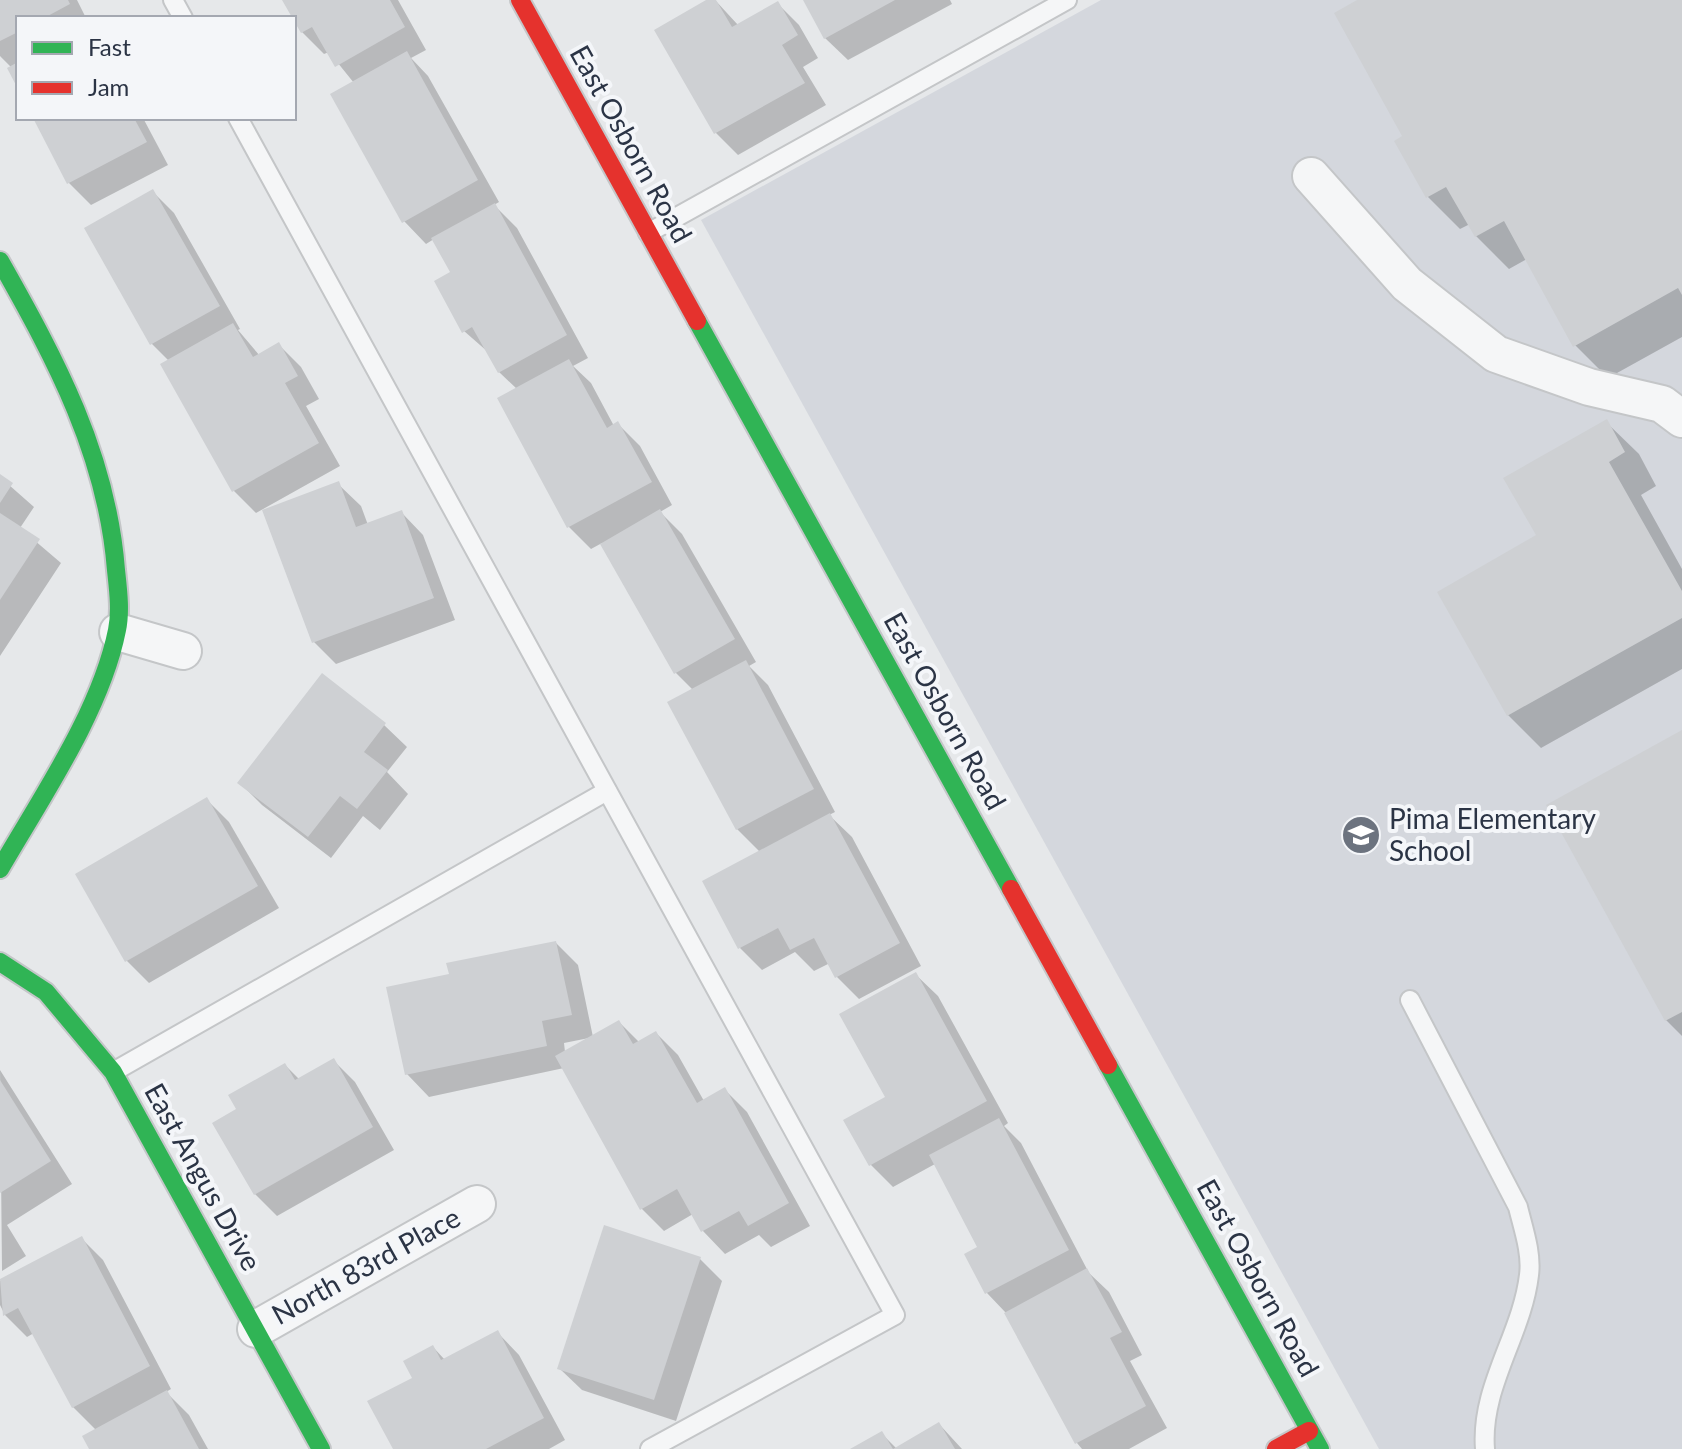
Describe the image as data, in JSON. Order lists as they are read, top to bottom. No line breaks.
{"streets":{"street":["East Osborn Road","East Angus Drive","North 83rd Place"]},"crossings":[["East Angus Drive","North 83rd Place"]],"places":{"school or university":["Pima Elementary School"]},"legend":["Fast","Jam"]}
